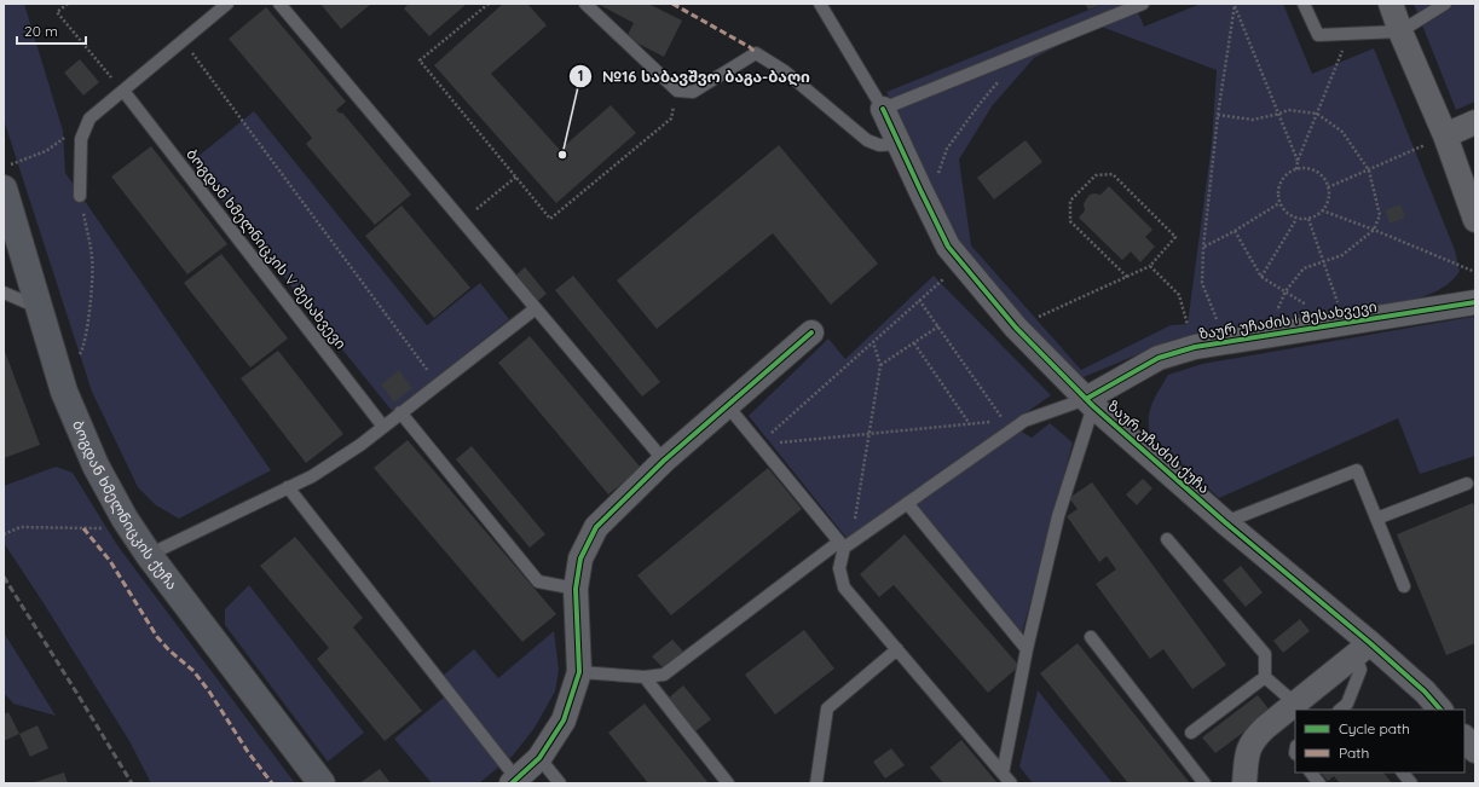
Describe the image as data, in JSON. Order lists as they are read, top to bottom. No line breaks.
{"streets":{"main road":["ბოგდან ხმელნიცკის ქუჩა"],"street":["ზაურ უჩაძის I შესახვევი","ზაურ უჩაძის ქუჩა"],"lane":["ბოგდან ხმელნიცკის V შესახვევი"]},"crossings":[["ზაურ უჩაძის I შესახვევი","ზაურ უჩაძის ქუჩა"]],"places":["№16 საბავშვო ბაგა-ბაღი"],"legend":["Cycle path","Path"],"scale_bar":"20 m"}
